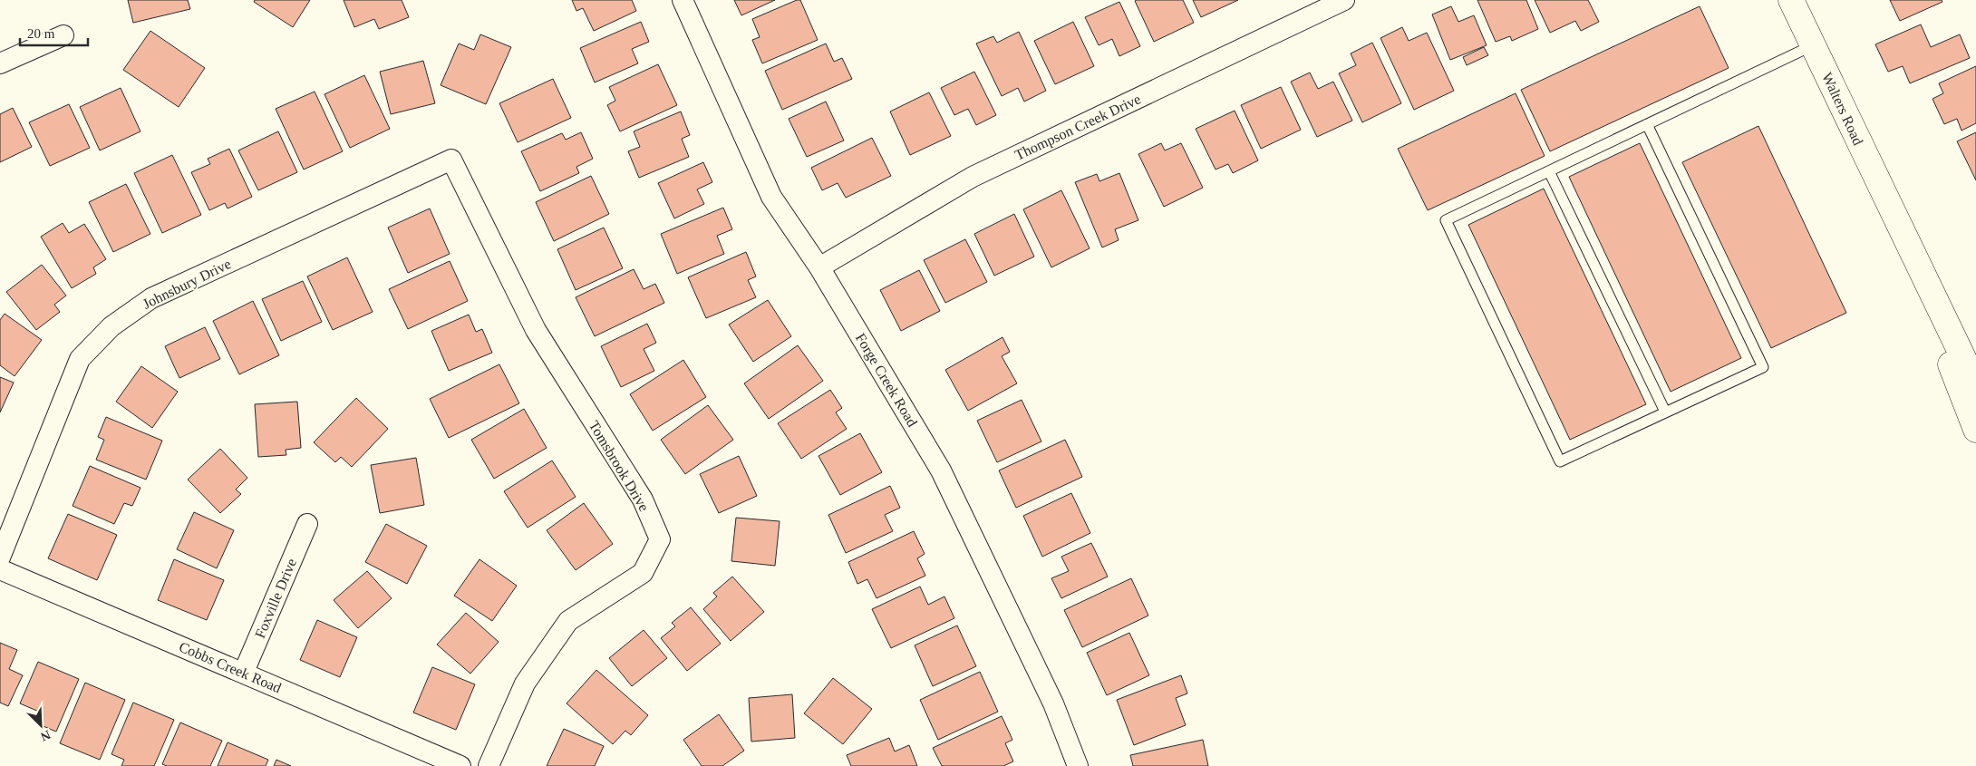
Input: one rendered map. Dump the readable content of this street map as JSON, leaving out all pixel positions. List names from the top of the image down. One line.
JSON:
{"streets":{"street":["Walters Road","Thompson Creek Drive","Johnsbury Drive","Forge Creek Road","Tomsbrook Drive","Foxville Drive","Cobbs Creek Road"]},"crossings":[["Thompson Creek Drive","Forge Creek Road"],["Johnsbury Drive","Tomsbrook Drive"],["Foxville Drive","Cobbs Creek Road"]],"scale_bar":"20 m","north":"bottom right"}
